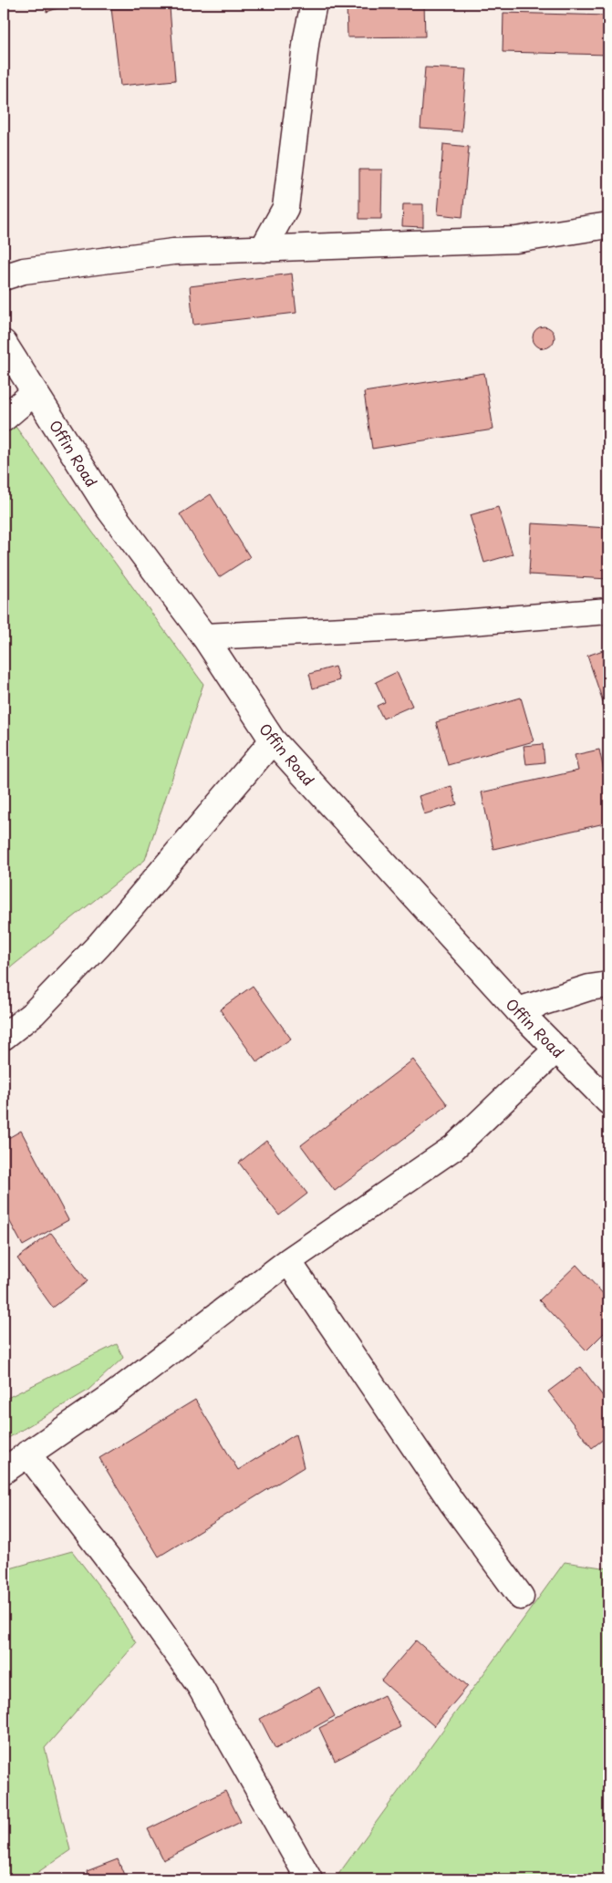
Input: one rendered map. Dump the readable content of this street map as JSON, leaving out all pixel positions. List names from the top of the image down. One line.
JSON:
{"streets":{"street":["Offin Road"]}}
